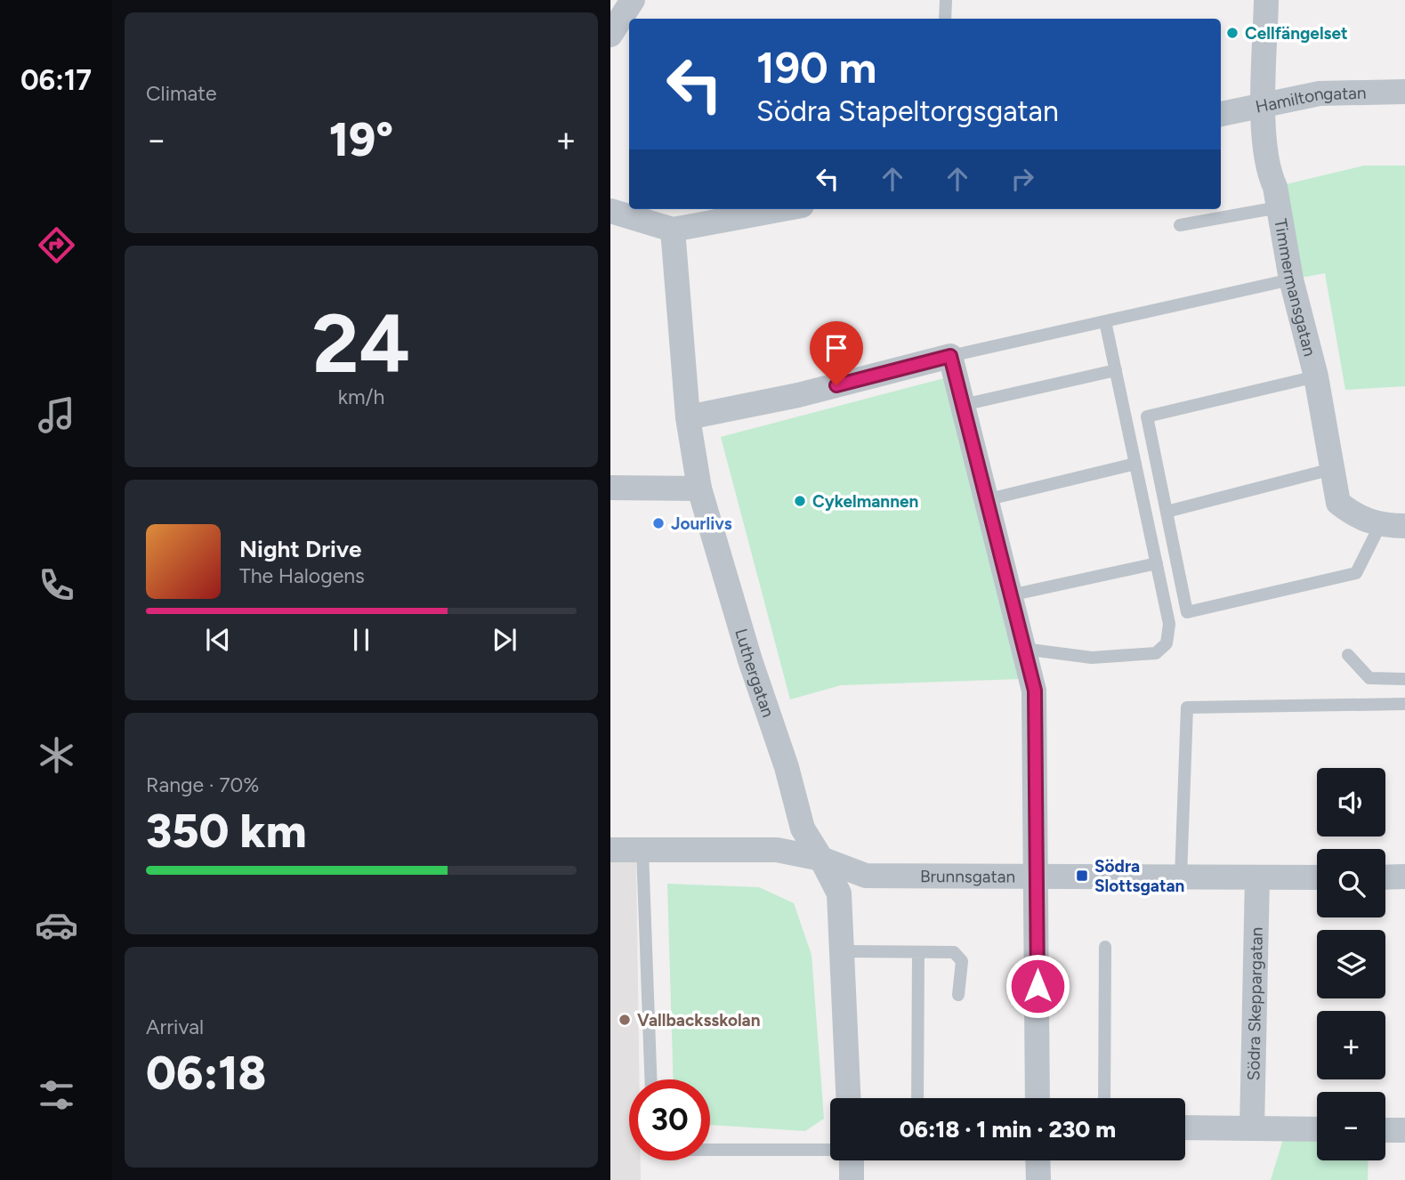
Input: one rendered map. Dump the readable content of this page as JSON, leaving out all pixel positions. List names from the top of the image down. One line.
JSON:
{"streets":{"street":["Hamiltongatan","Timmermansgatan","Luthergatan","Brunnsgatan","Södra Skeppargatan"]},"crossings":[["Hamiltongatan","Timmermansgatan"],["Luthergatan","Brunnsgatan"],["Brunnsgatan","Södra Skeppargatan"]],"places":{"other":["Cellfängelset","Cykelmannen","Jourlivs","Vallbacksskolan"],"transit":["Södra Slottsgatan"]},"page":{"tabs":"06:17","tile":["Climate",["24","km/h"],["Range · 70%","350 km"],["Arrival","06:18"]],"turn":["190 m","Södra Stapeltorgsgatan"],"heat":["−","19°","+"],"song":["Night Drive","The Halogens"],"map_buttons":["+","−"],"limit":"30","trip":"06:18 · 1 min · 230 m"}}
